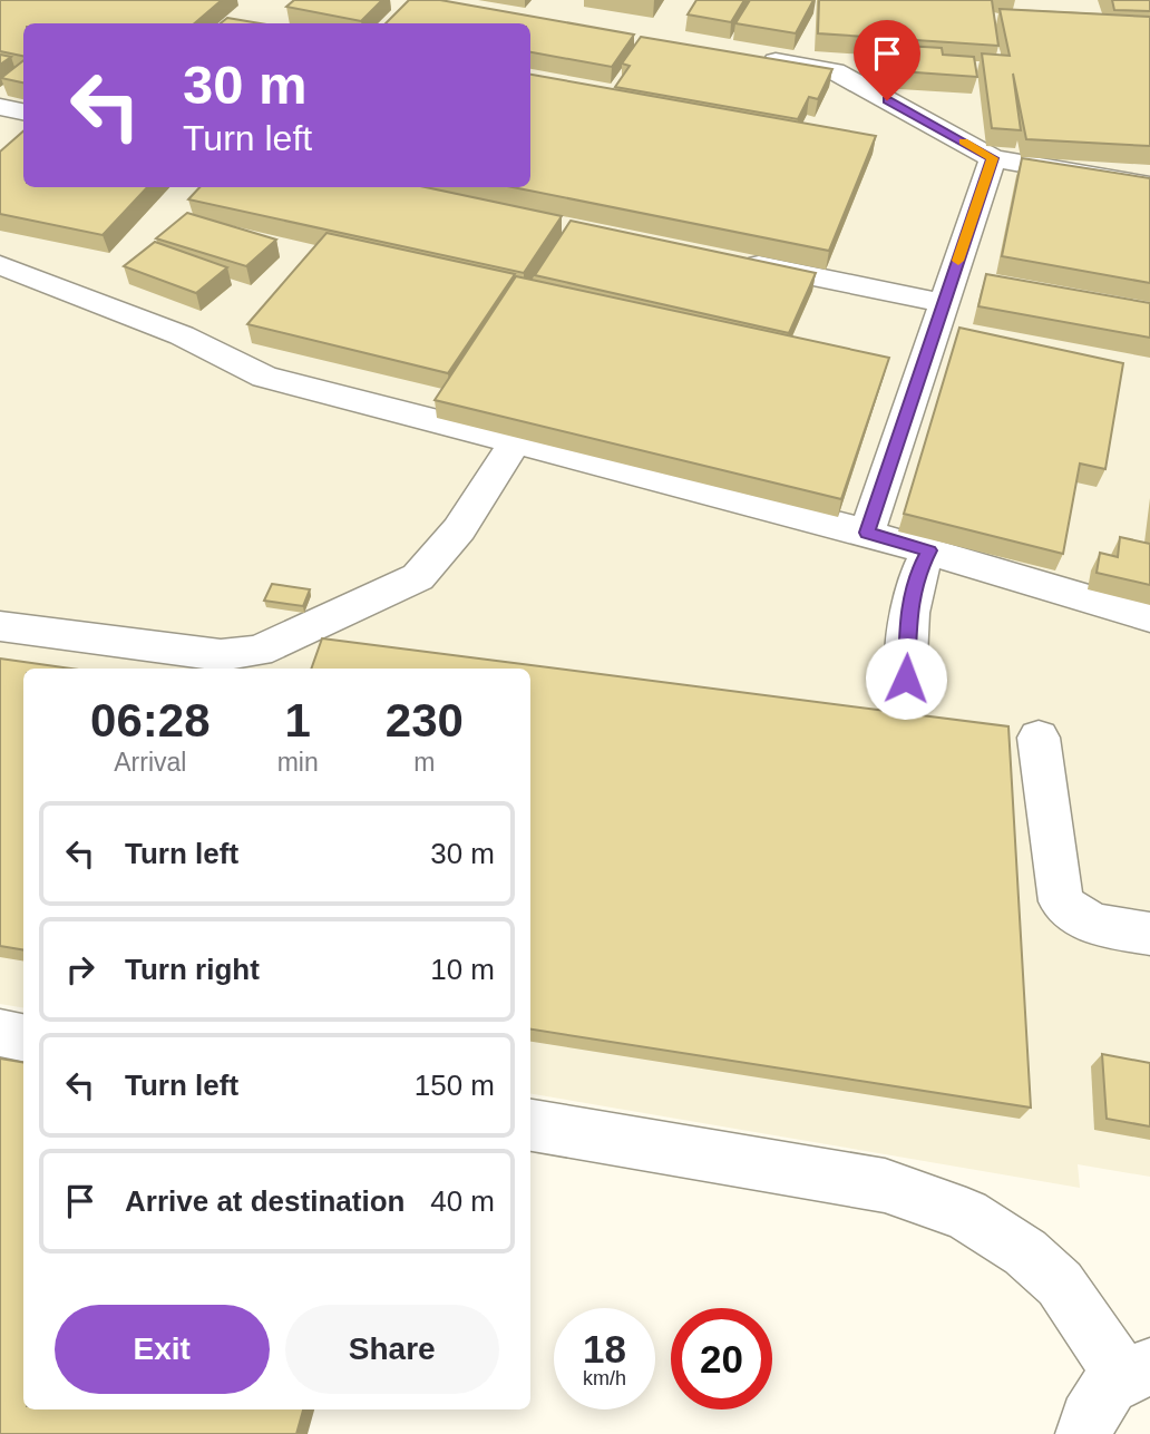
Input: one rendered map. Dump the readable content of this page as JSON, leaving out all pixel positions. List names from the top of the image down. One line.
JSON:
{"page":{"turn":["30 m","Turn left"],"eta":["06:28","Arrival","1","min","230","m"],"list":[{"name":"Turn left","value":"30 m"},{"name":"Turn right","value":"10 m"},{"name":"Turn left","value":"150 m"},{"name":"Arrive at destination","value":"40 m"}],"buttons":["Exit","Share"],"speed":"18 km/h","limit":"20"}}
